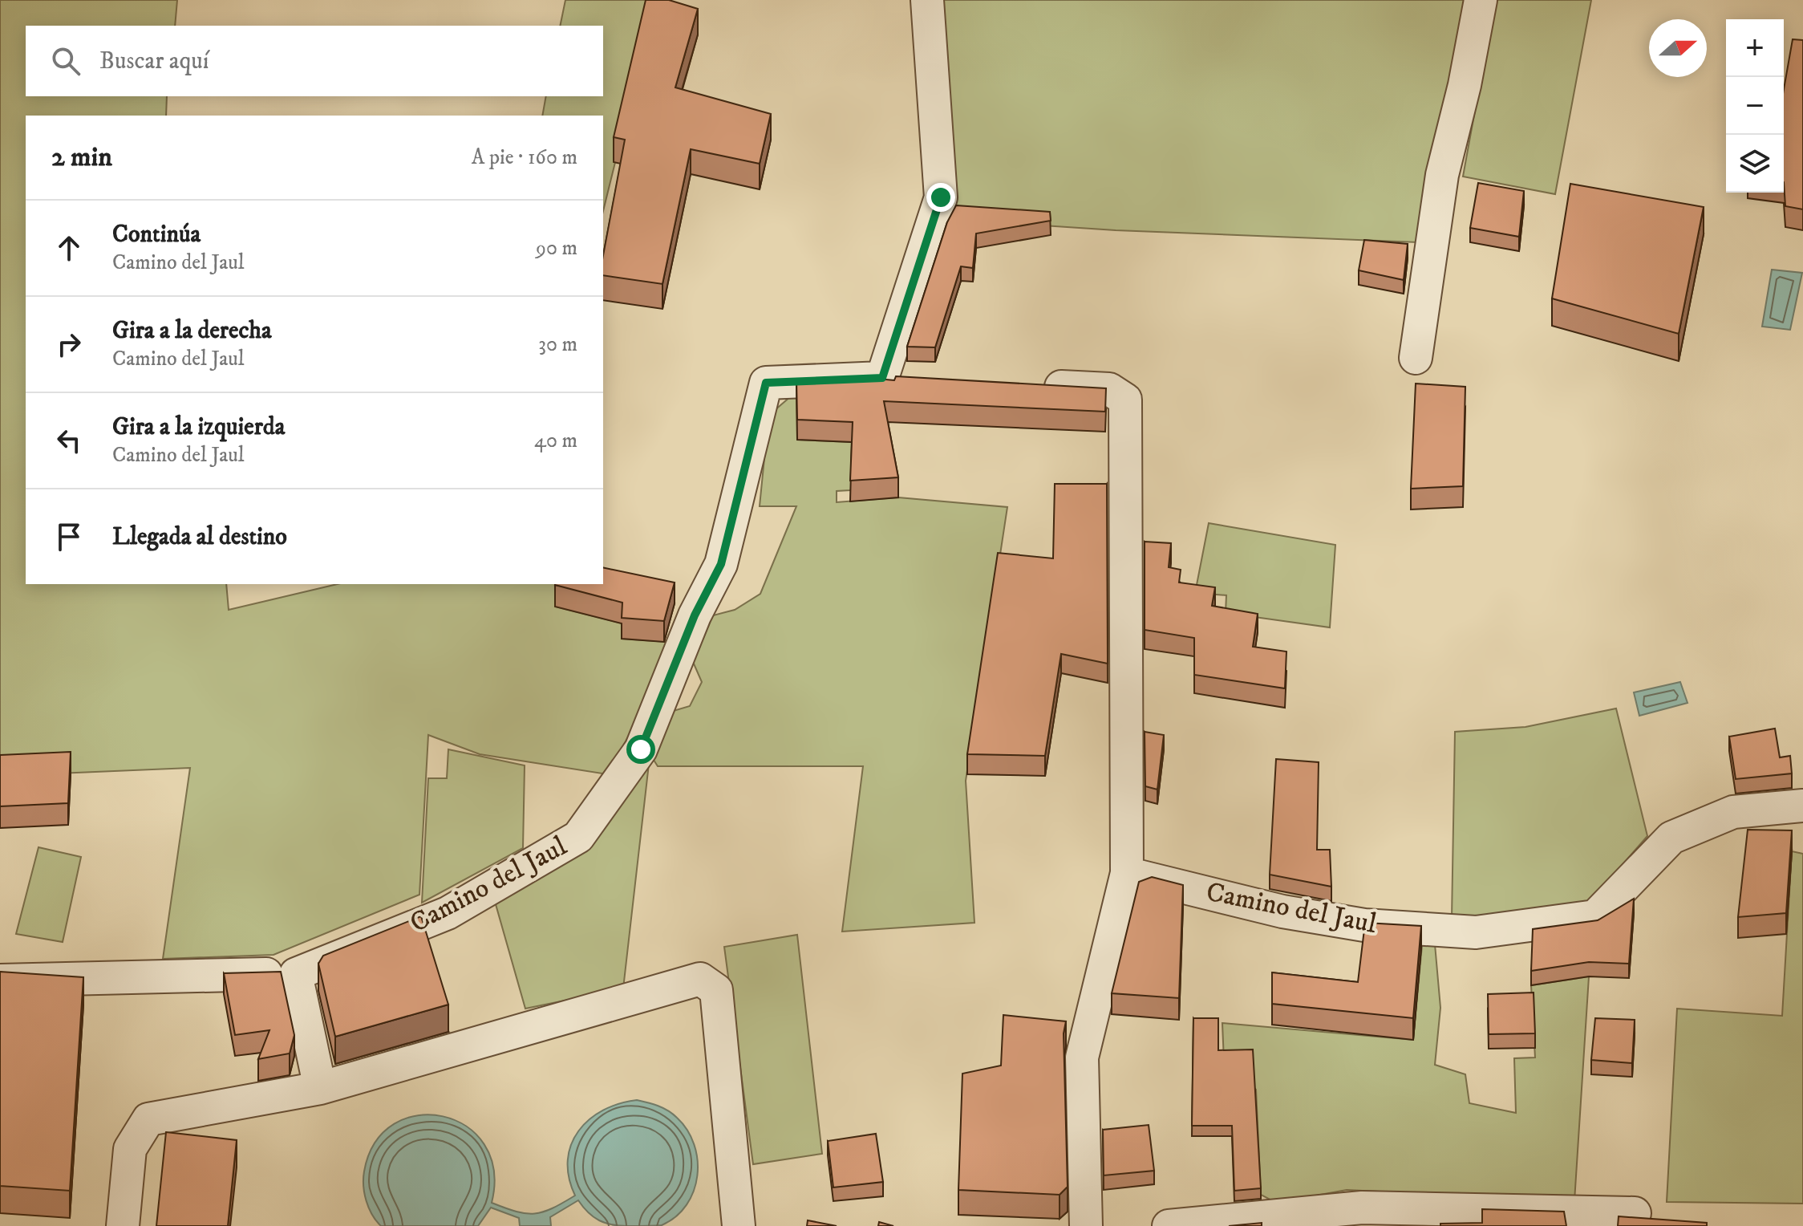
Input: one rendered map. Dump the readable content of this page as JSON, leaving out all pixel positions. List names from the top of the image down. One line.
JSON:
{"streets":{"street":["Camino del Jaul"]},"north":"right","page":{"map_buttons":["+","−"],"search":"Buscar aquí","heading":["2 min","A pie · 160 m"],"list":[["Continúa","Camino del Jaul","90 m"],["Gira a la derecha","Camino del Jaul","30 m"],["Gira a la izquierda","Camino del Jaul","40 m"],"Llegada al destino"]}}
